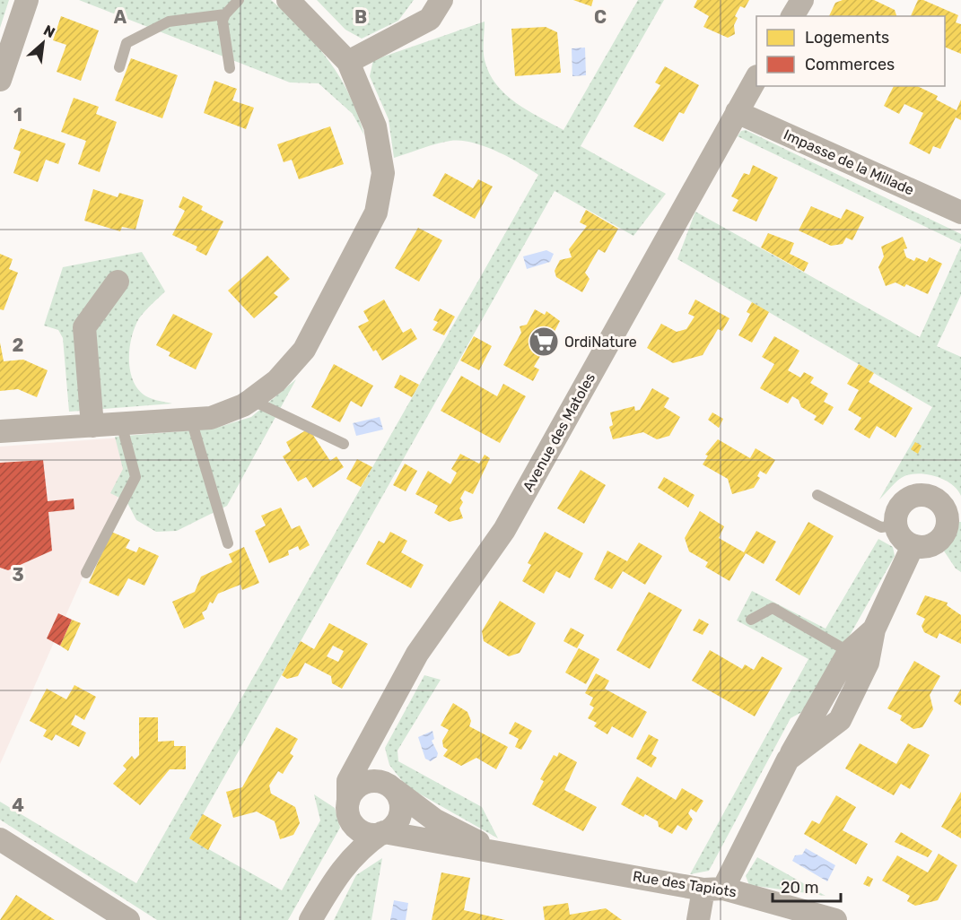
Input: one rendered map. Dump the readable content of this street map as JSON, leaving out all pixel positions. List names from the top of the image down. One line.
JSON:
{"streets":{"street":["Impasse de la Millade","Avenue des Matoles","Rue des Tapiots"]},"crossings":[["Impasse de la Millade","Avenue des Matoles"],["Avenue des Matoles","Rue des Tapiots"]],"places":{"supermarket":["OrdiNature"]},"legend":["Logements","Commerces"],"scale_bar":"20 m","north":"top right","grid":{"columns":["A","B","C"],"rows":["1","2","3","4"]}}
